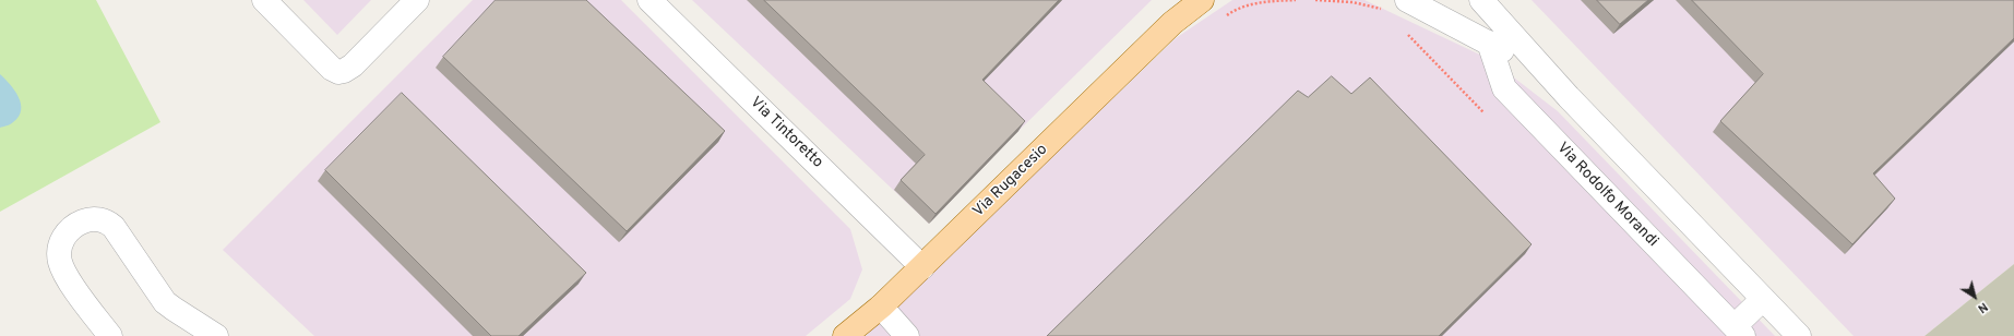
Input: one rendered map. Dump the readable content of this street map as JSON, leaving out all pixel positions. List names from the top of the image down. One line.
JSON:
{"streets":{"main road":["Via Rugacesio"],"street":["Via Tintoretto","Via Rodolfo Morandi"]},"crossings":[["Via Tintoretto","Via Rugacesio"]],"north":"bottom right"}
